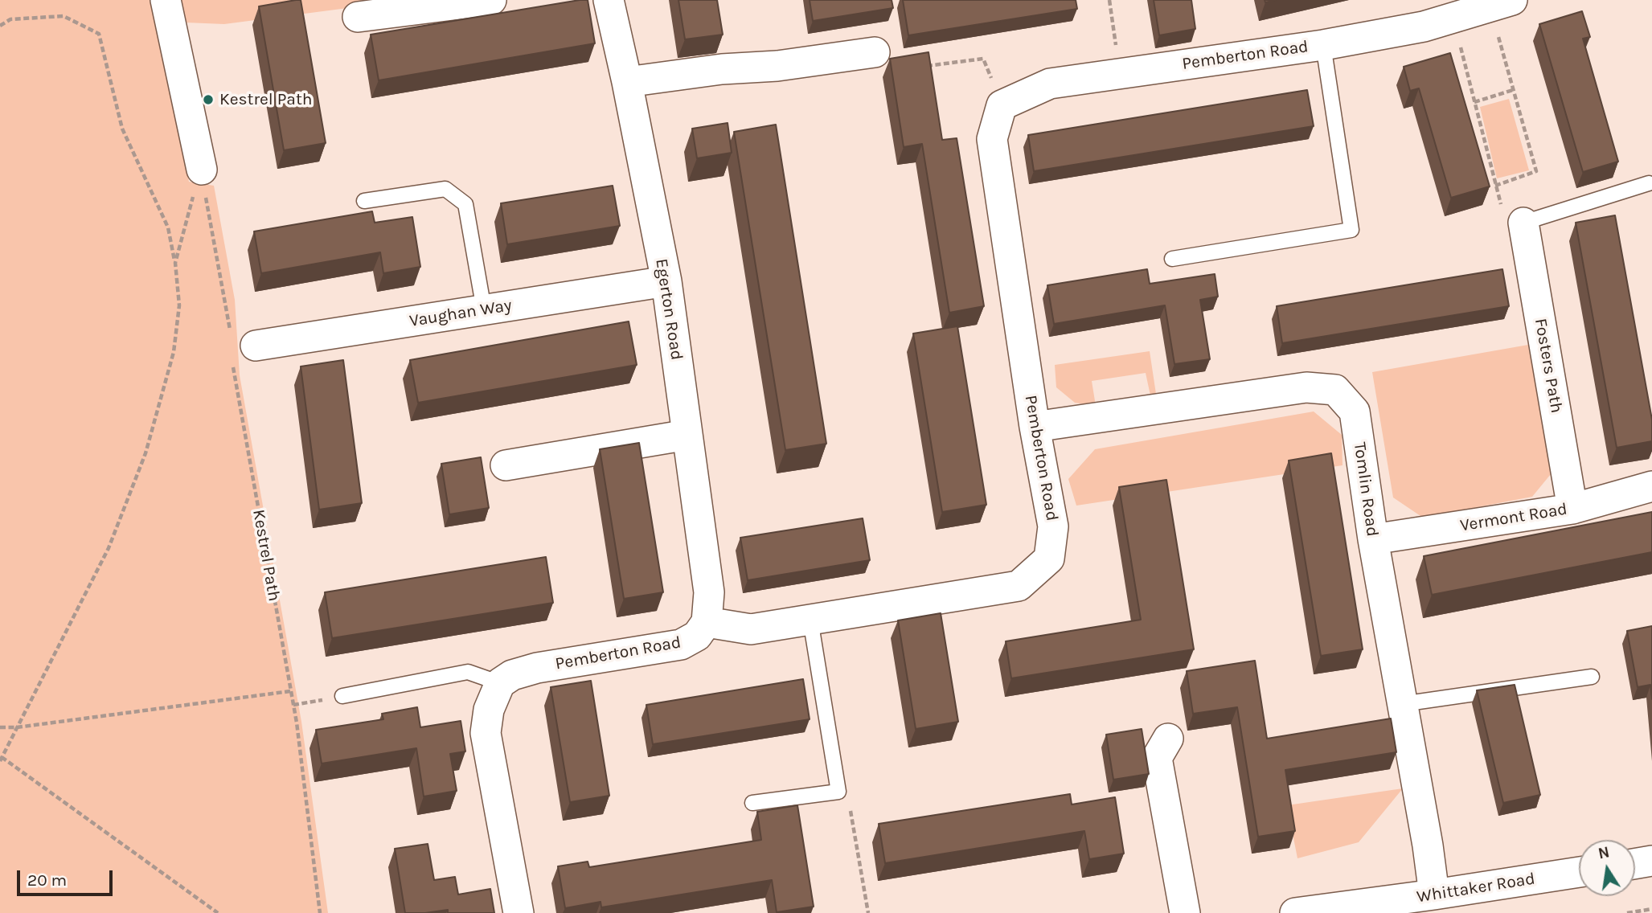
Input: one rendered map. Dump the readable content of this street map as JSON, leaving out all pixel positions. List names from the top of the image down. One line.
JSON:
{"streets":{"street":["Pemberton Road","Egerton Road","Vaughan Way","Fosters Path","Tomlin Road","Vermont Road","Whittaker Road"],"path":["Kestrel Path"]},"crossings":[["Pemberton Road","Egerton Road"],["Pemberton Road","Tomlin Road"],["Egerton Road","Vaughan Way"],["Vaughan Way","Kestrel Path"],["Fosters Path","Vermont Road"],["Tomlin Road","Vermont Road"],["Tomlin Road","Whittaker Road"]],"places":["Kestrel Path"],"scale_bar":"20 m","north":"top"}
